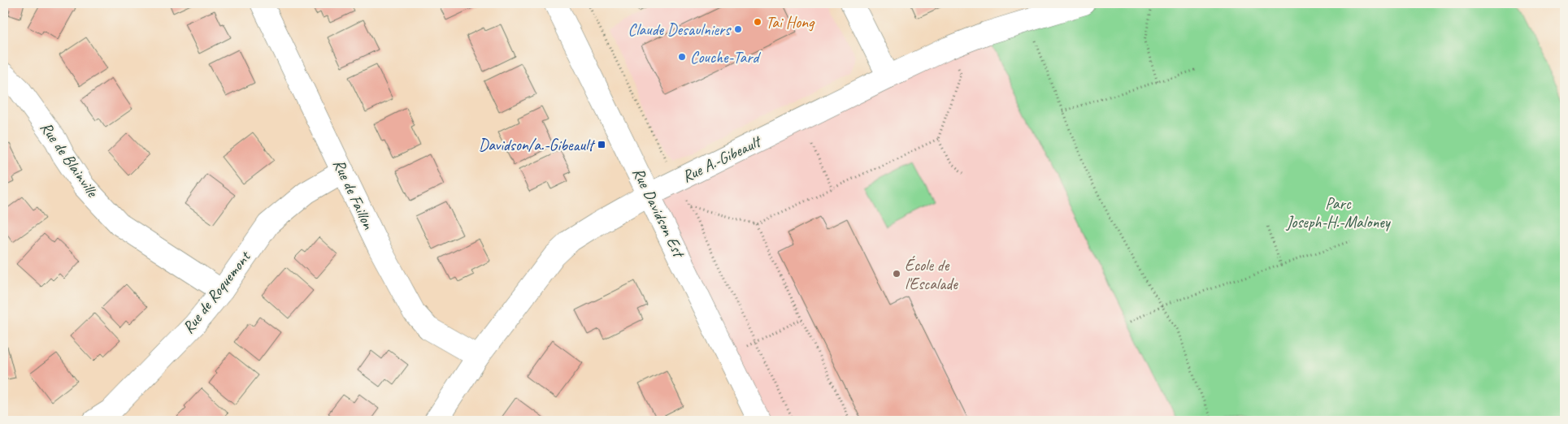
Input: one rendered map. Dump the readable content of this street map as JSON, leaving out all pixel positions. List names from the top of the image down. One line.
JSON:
{"streets":{"street":["Rue de Blainville","Rue A.-Gibeault","Rue de Faillon","Rue Davidson Est","Rue de Roquemont"]},"crossings":[["Rue de Blainville","Rue de Roquemont"],["Rue A.-Gibeault","Rue de Faillon"],["Rue A.-Gibeault","Rue Davidson Est"],["Rue de Faillon","Rue de Roquemont"]],"parks":["Parc Joseph-H.-Maloney"],"places":{"other":["Tai Hong","Claude Desaulniers","Couche-Tard","École de l'Escalade"],"transit":["Davidson/a.-Gibeault"]}}
